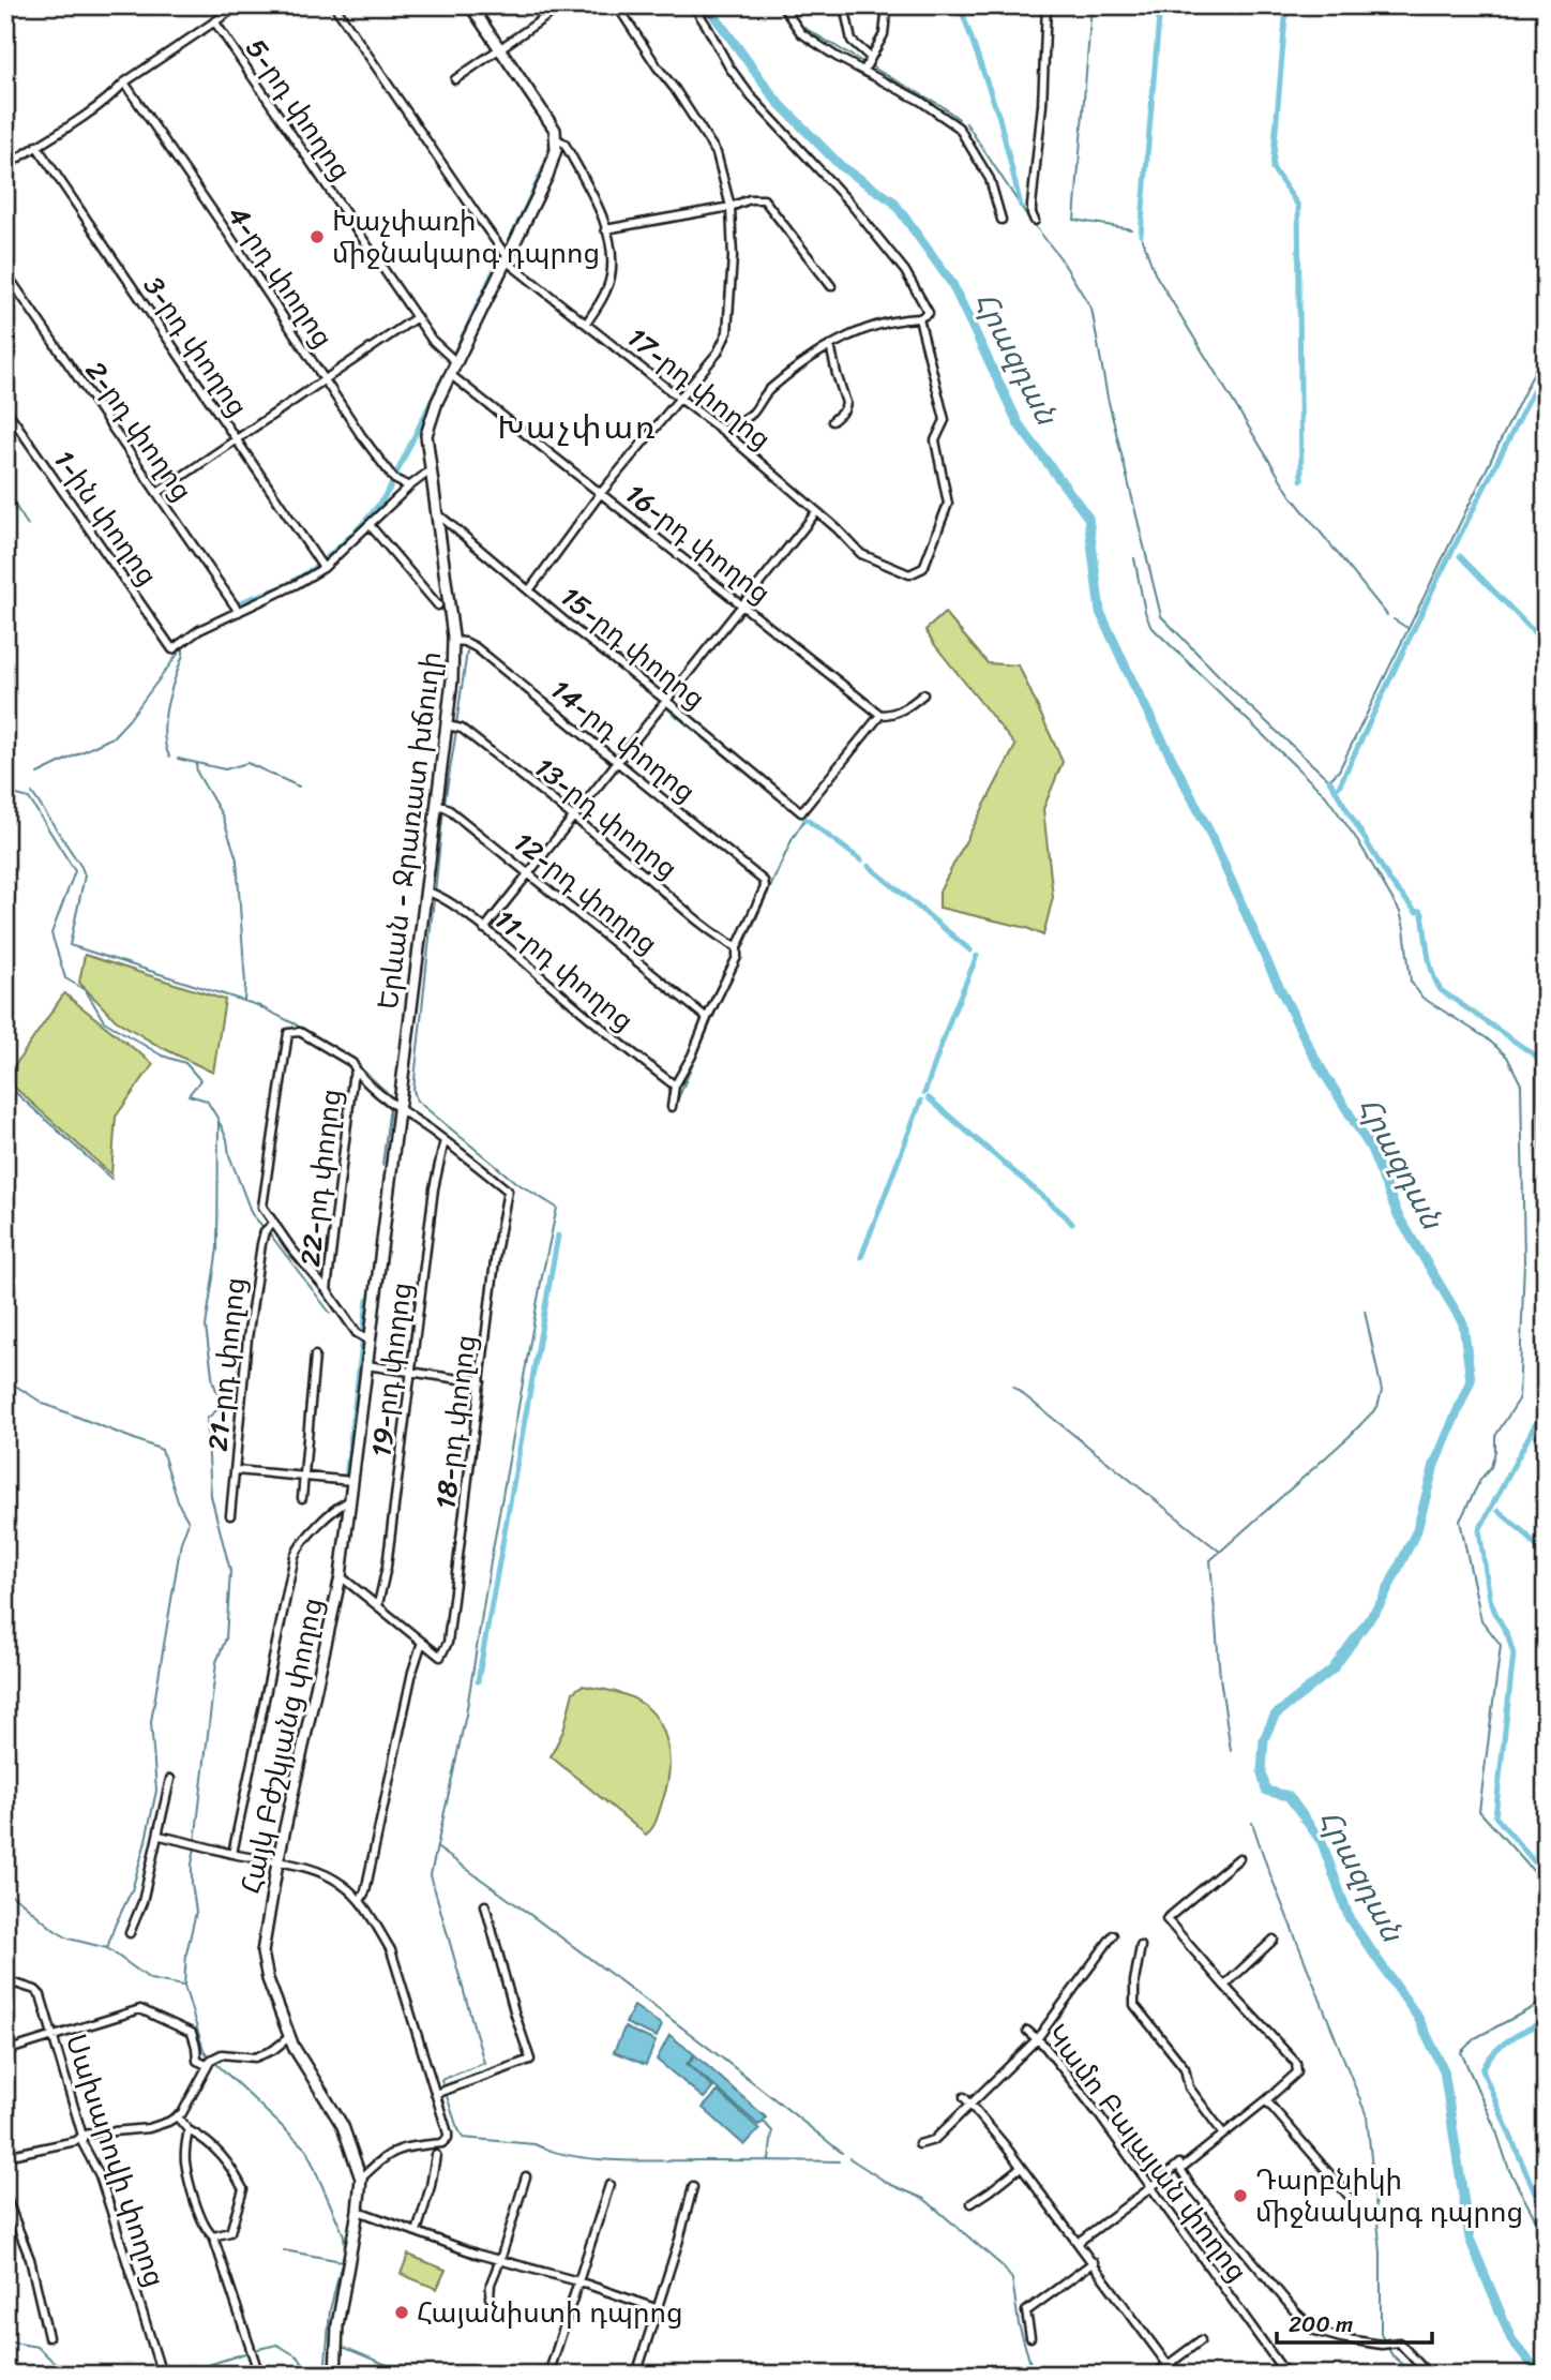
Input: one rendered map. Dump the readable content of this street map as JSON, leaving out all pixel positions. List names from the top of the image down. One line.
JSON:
{"streets":{"main road":["Երևան - Ջրառատ խճուղի","Հայկ Բժշկյանց փողոց"],"street":["5-րդ փողոց","4-րդ փողոց","3-րդ փողոց","17-րդ փողոց","2-րդ փողոց","1-ին փողոց","16-րդ փողոց","15-րդ փողոց","14-րդ փողոց","13-րդ փողոց","12-րդ փողոց","11-րդ փողոց","22-րդ փողոց","21-րդ փողոց","19-րդ փողոց","18-րդ փողոց","Կամո Բալայան փողոց","Սախարովի փողոց"]},"crossings":[["5-րդ փողոց","Երևան - Ջրառատ խճուղի"],["17-րդ փողոց","Երևան - Ջրառատ խճուղի"],["2-րդ փողոց","1-ին փողոց"],["16-րդ փողոց","15-րդ փողոց"],["16-րդ փողոց","Երևան - Ջրառատ խճուղի"],["15-րդ փողոց","Երևան - Ջրառատ խճուղի"],["14-րդ փողոց","13-րդ փողոց"],["14-րդ փողոց","Երևան - Ջրառատ խճուղի"],["13-րդ փողոց","Երևան - Ջրառատ խճուղի"],["Երևան - Ջրառատ խճուղի","12-րդ փողոց"],["Երևան - Ջրառատ խճուղի","11-րդ փողոց"],["Երևան - Ջրառատ խճուղի","Հայկ Բժշկյանց փողոց"],["19-րդ փողոց","18-րդ փողոց"]],"districts":["Խաչփառ"],"water":["Հրազդան"],"places":["Խաչփառի միջնակարգ դպրոց","Դարբնիկի միջնակարգ դպրոց","Հայանիստի դպրոց"],"scale_bar":"200 m"}
